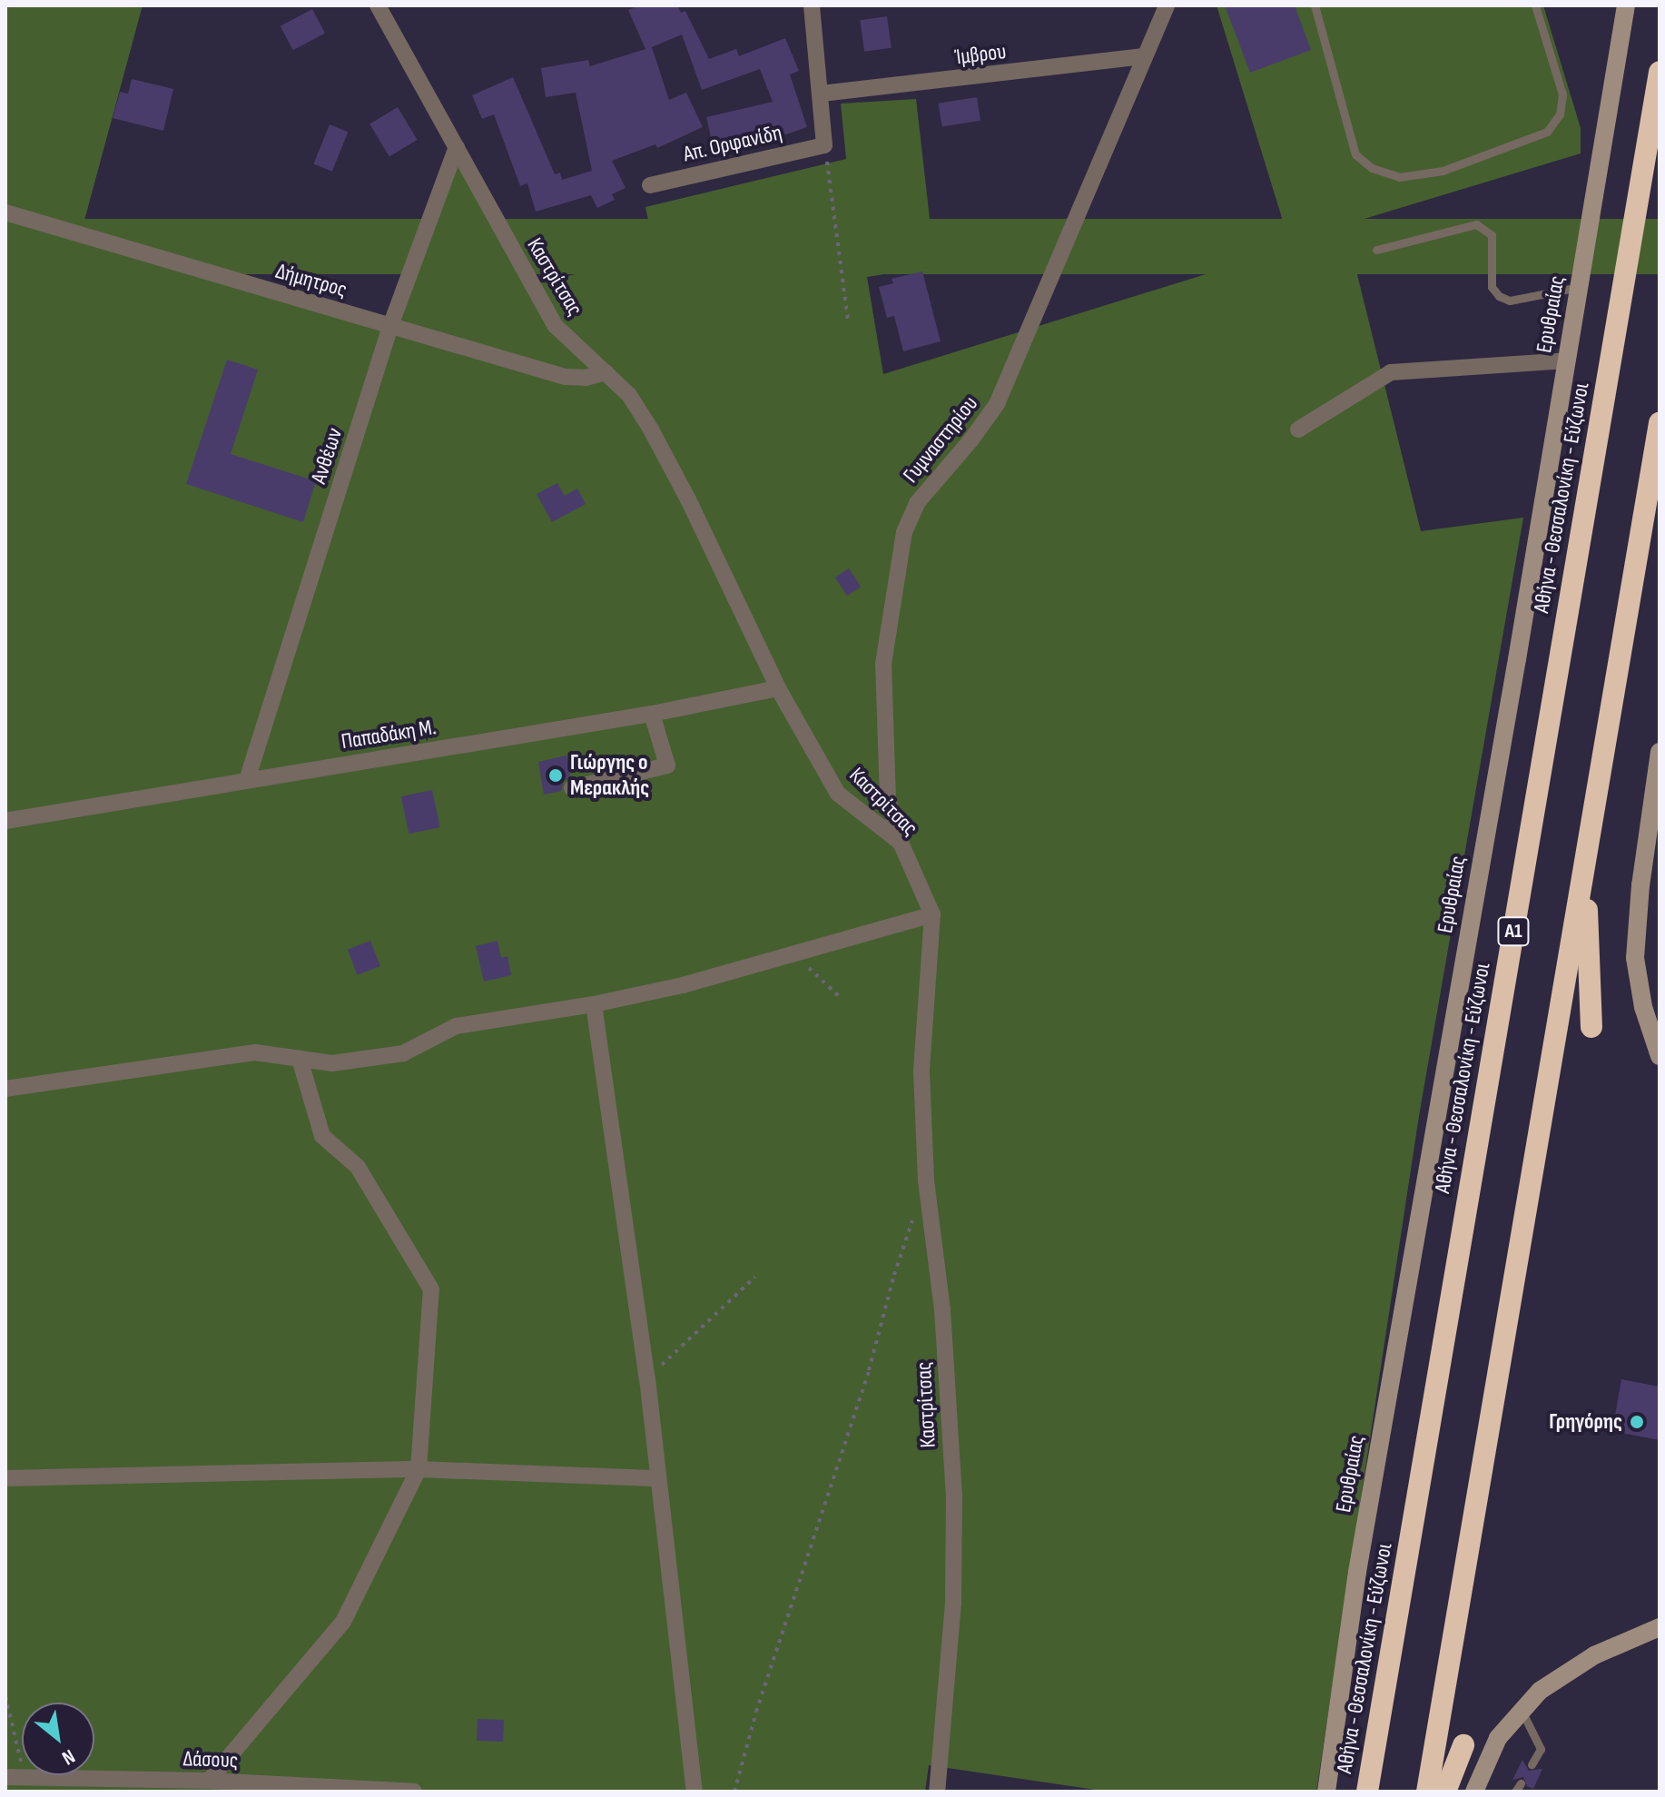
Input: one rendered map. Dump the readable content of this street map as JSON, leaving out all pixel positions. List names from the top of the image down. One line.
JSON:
{"streets":{"highway":["Αθήνα - Θεσσαλονίκη - Εύζωνοι","Α1"],"main road":["Ερυθραίας"],"street":["Ίμβρου","Απ. Ορφανίδη","Καστρίτσας","Δήμητρος","Γυμναστηρίου","Ανθέων","Παπαδάκη Μ.","Δάσους"]},"crossings":[["Ίμβρου","Γυμναστηρίου"],["Καστρίτσας","Δήμητρος"],["Καστρίτσας","Γυμναστηρίου"],["Καστρίτσας","Ανθέων"],["Καστρίτσας","Παπαδάκη Μ."],["Δήμητρος","Ανθέων"],["Ανθέων","Παπαδάκη Μ."]],"places":["Γιώργης ο Μερακλής","Γρηγόρης"],"north":"bottom right"}
